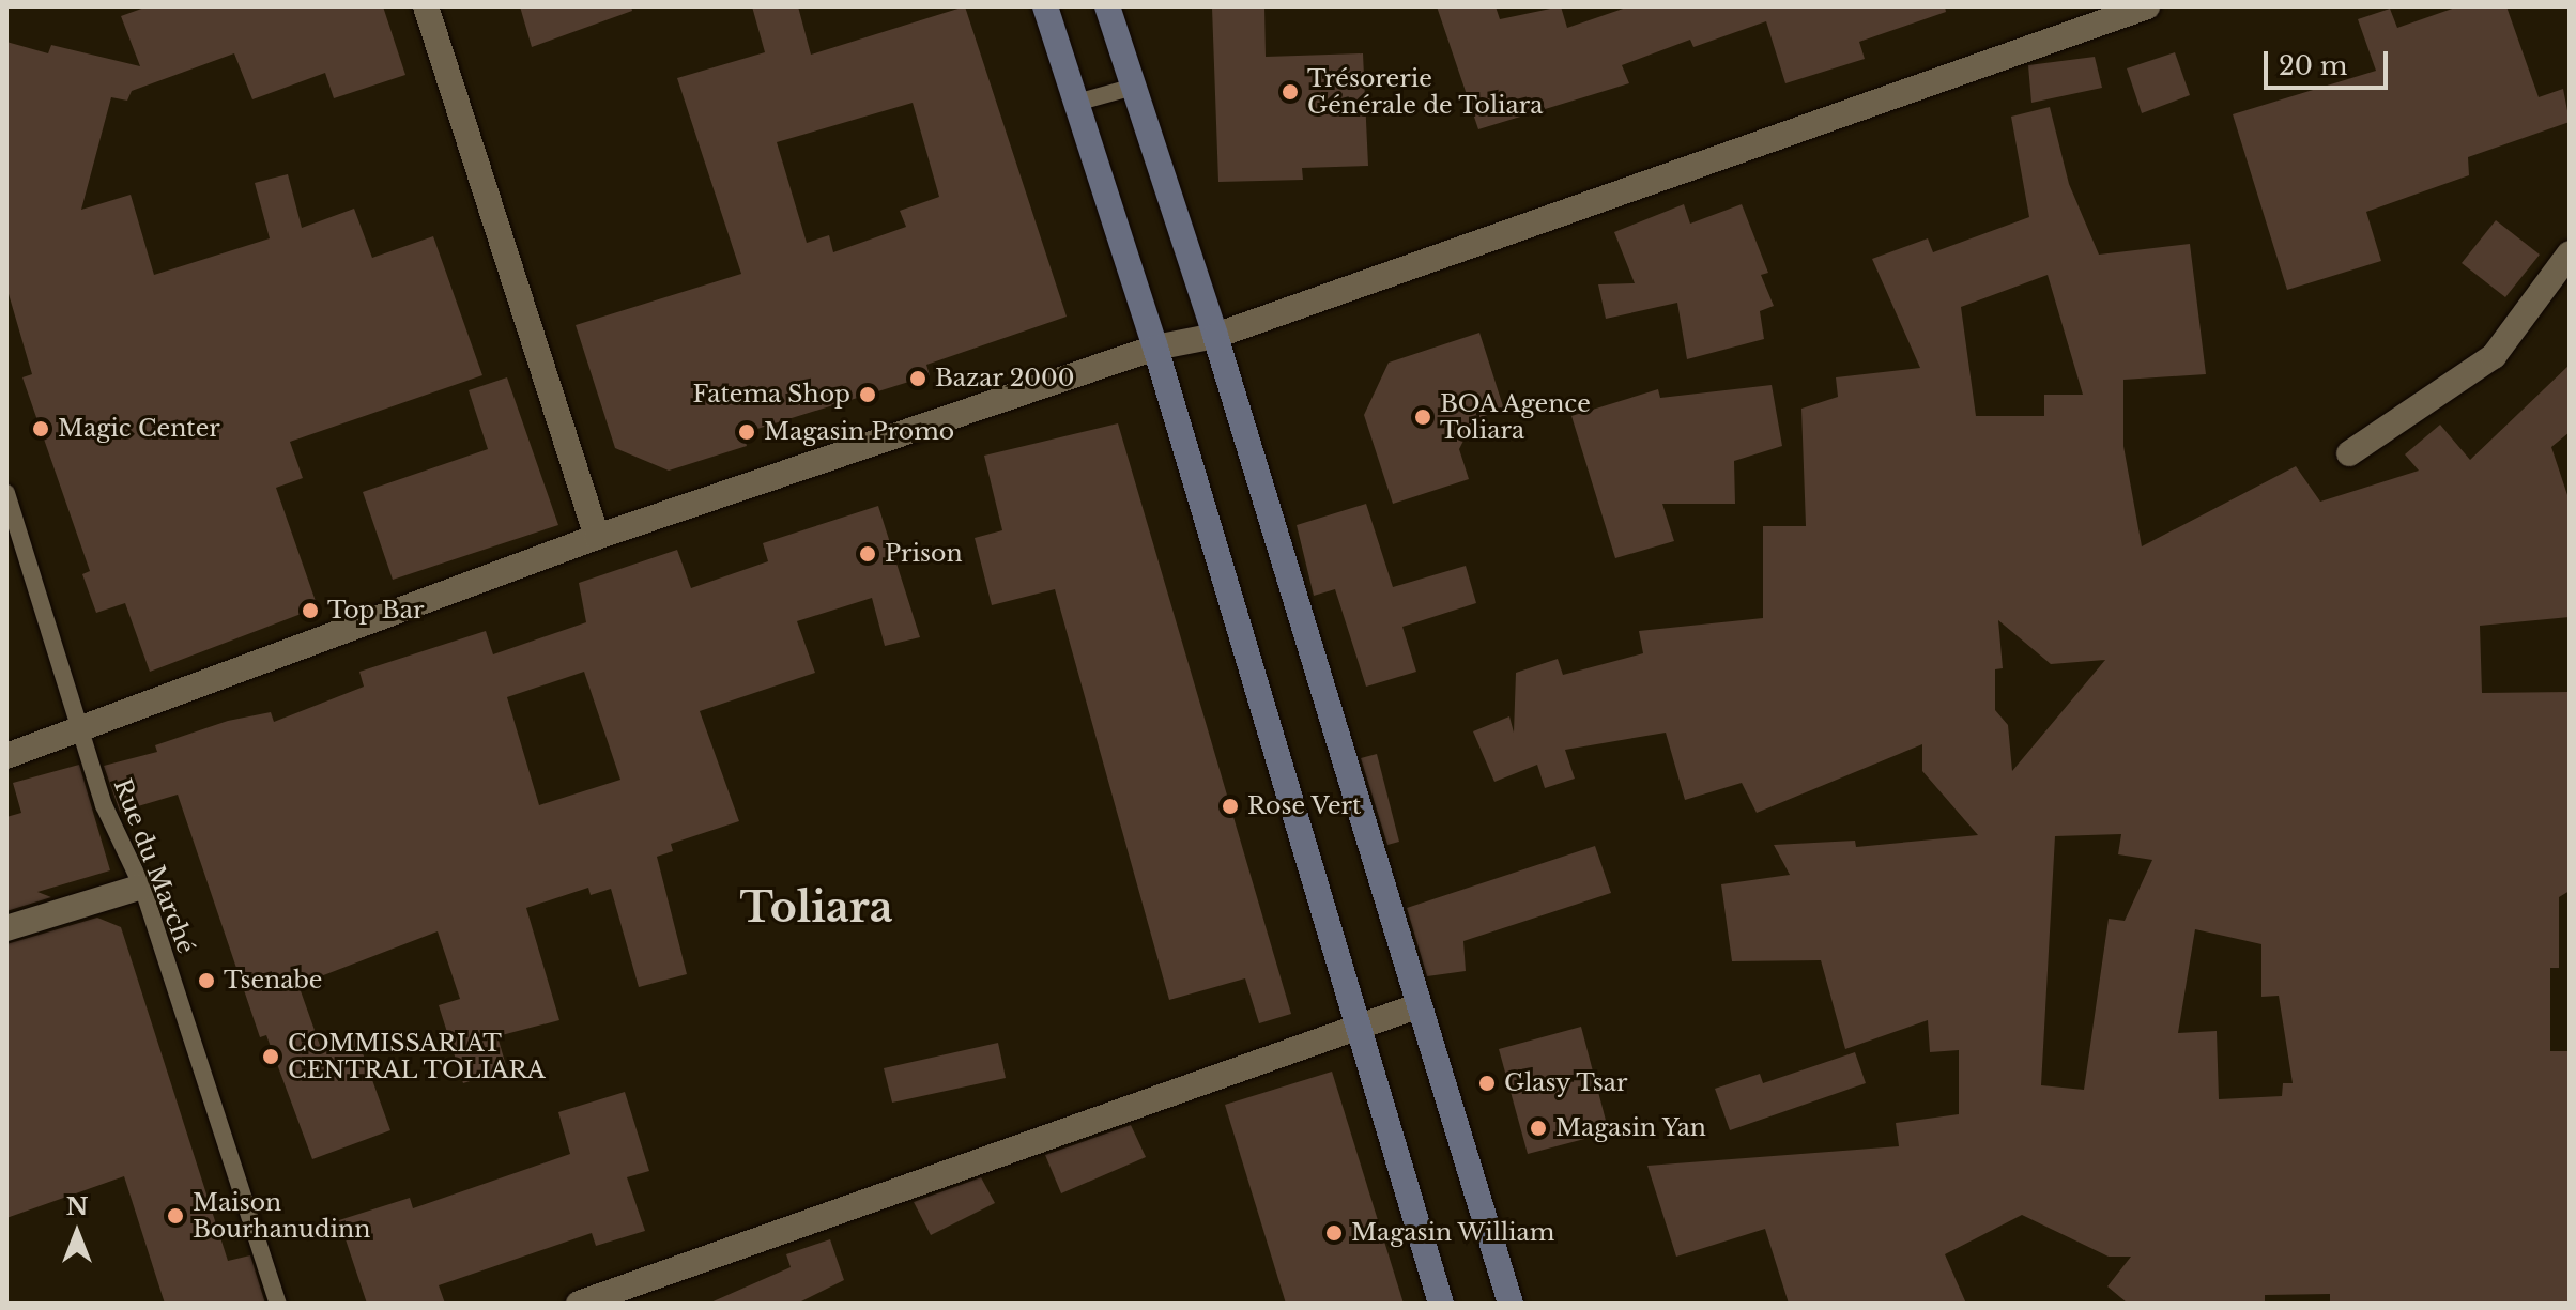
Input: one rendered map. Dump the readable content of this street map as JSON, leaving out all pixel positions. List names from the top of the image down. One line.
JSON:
{"streets":{"lane":["Rue du Marché"]},"districts":["Toliara"],"places":["Trésorerie Générale de Toliara","Bazar 2000","Fatema Shop","BOA Agence Toliara","Magic Center","Magasin Promo","Prison","Top Bar","Rose Vert","Tsenabe","COMMISSARIAT CENTRAL TOLIARA","Glasy Tsar","Magasin Yan","Maison Bourhanudinn","Magasin William"],"scale_bar":"20 m","north":"top"}
